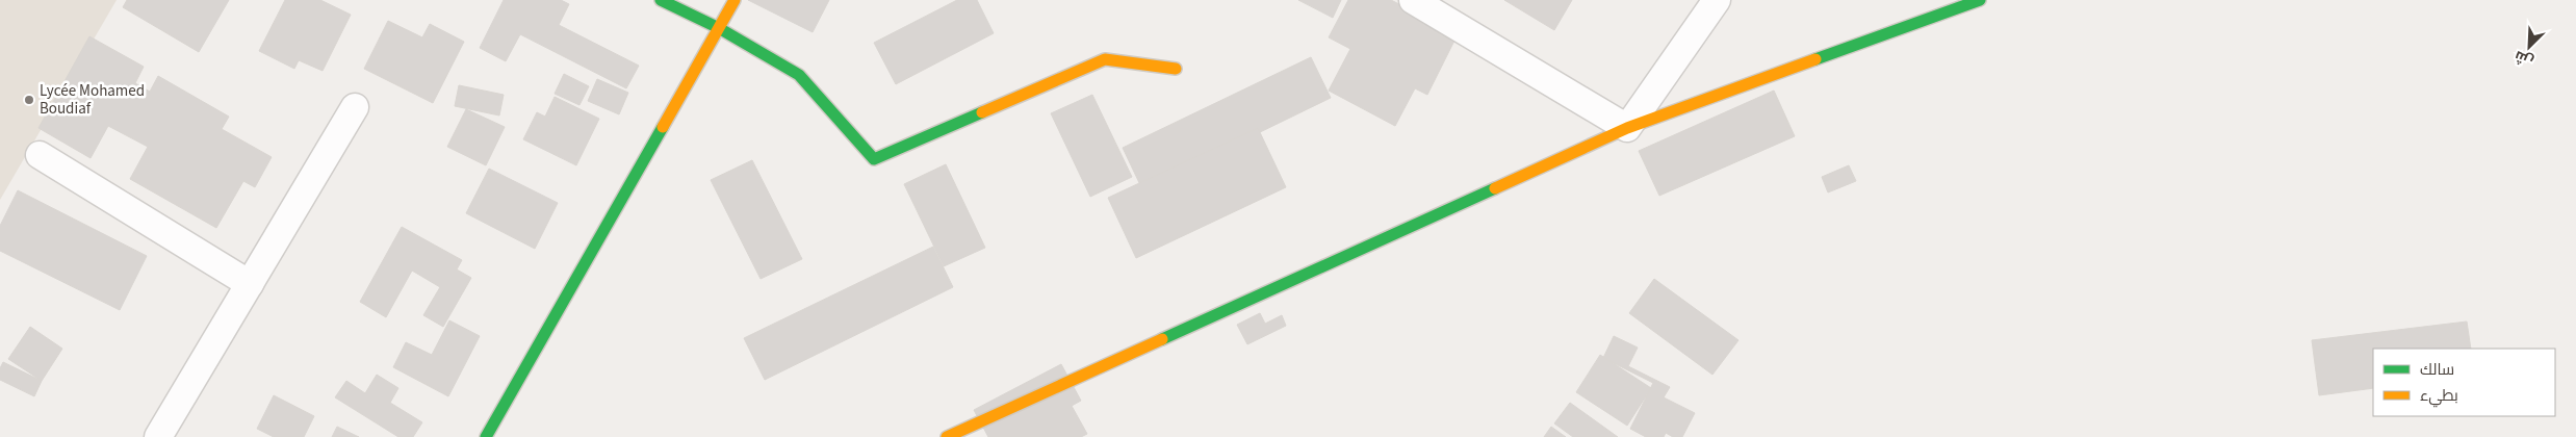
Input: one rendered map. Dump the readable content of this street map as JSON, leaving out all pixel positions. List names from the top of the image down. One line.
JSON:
{"places":["Lycée Mohamed Boudiaf"],"legend":["سالك","بطيء"],"north":"bottom left"}
